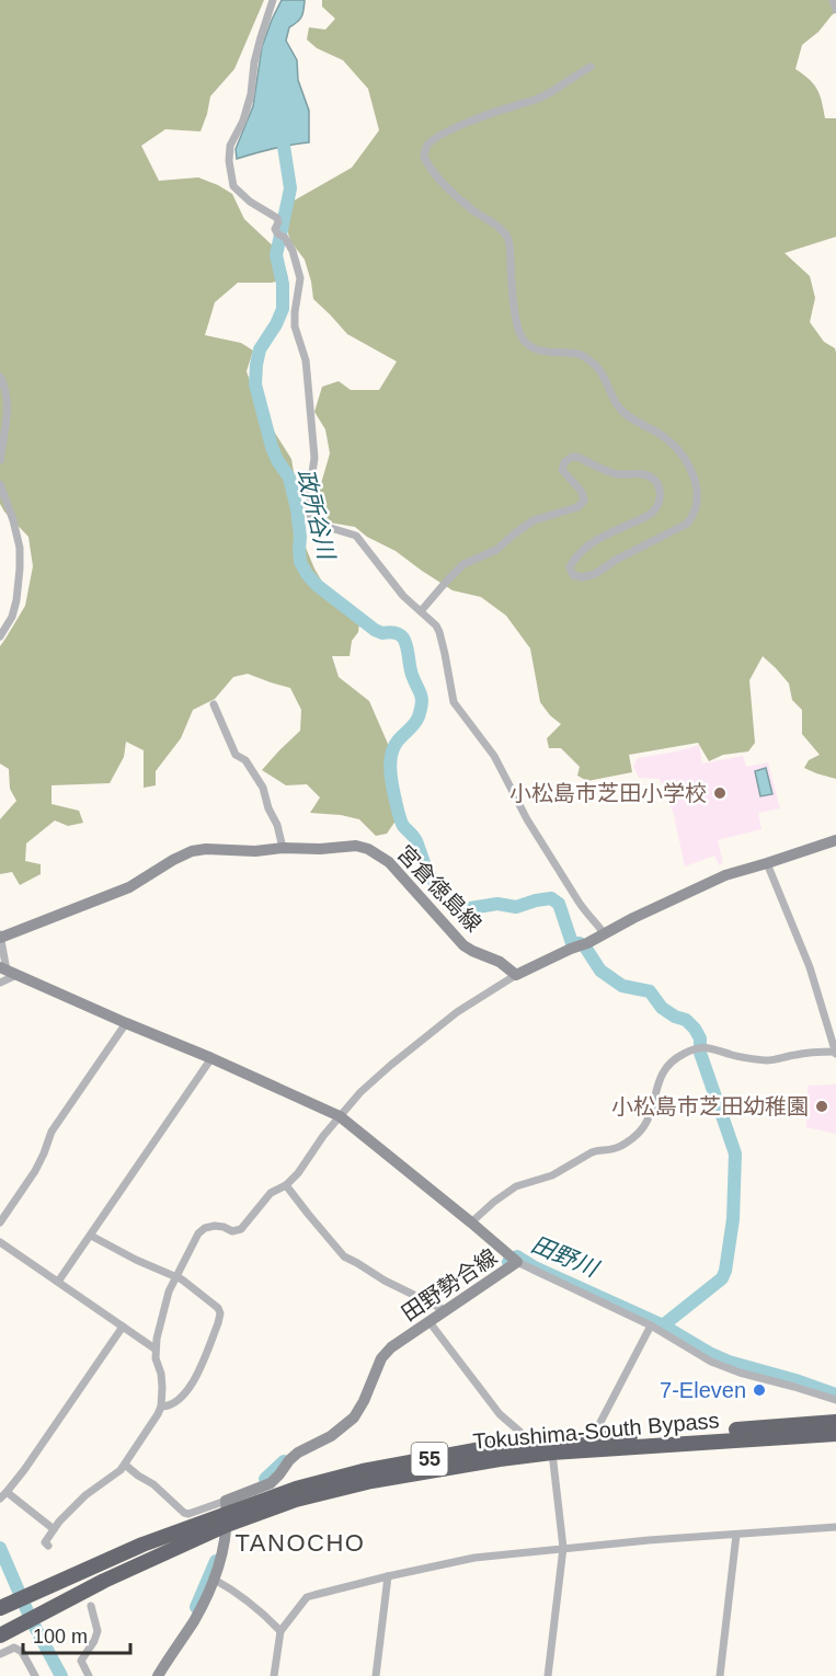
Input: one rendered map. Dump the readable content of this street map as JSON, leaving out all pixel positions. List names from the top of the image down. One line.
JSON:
{"streets":{"highway":["Tokushima-South Bypass","55"],"main road":["宮倉徳島線","田野勢合線"]},"crossings":[["田野勢合線","Tokushima-South Bypass"]],"districts":["TANOCHO"],"water":["政所谷川","田野川"],"places":["小松島市芝田小学校","小松島市芝田幼稚園","7-Eleven"],"scale_bar":"100 m"}
